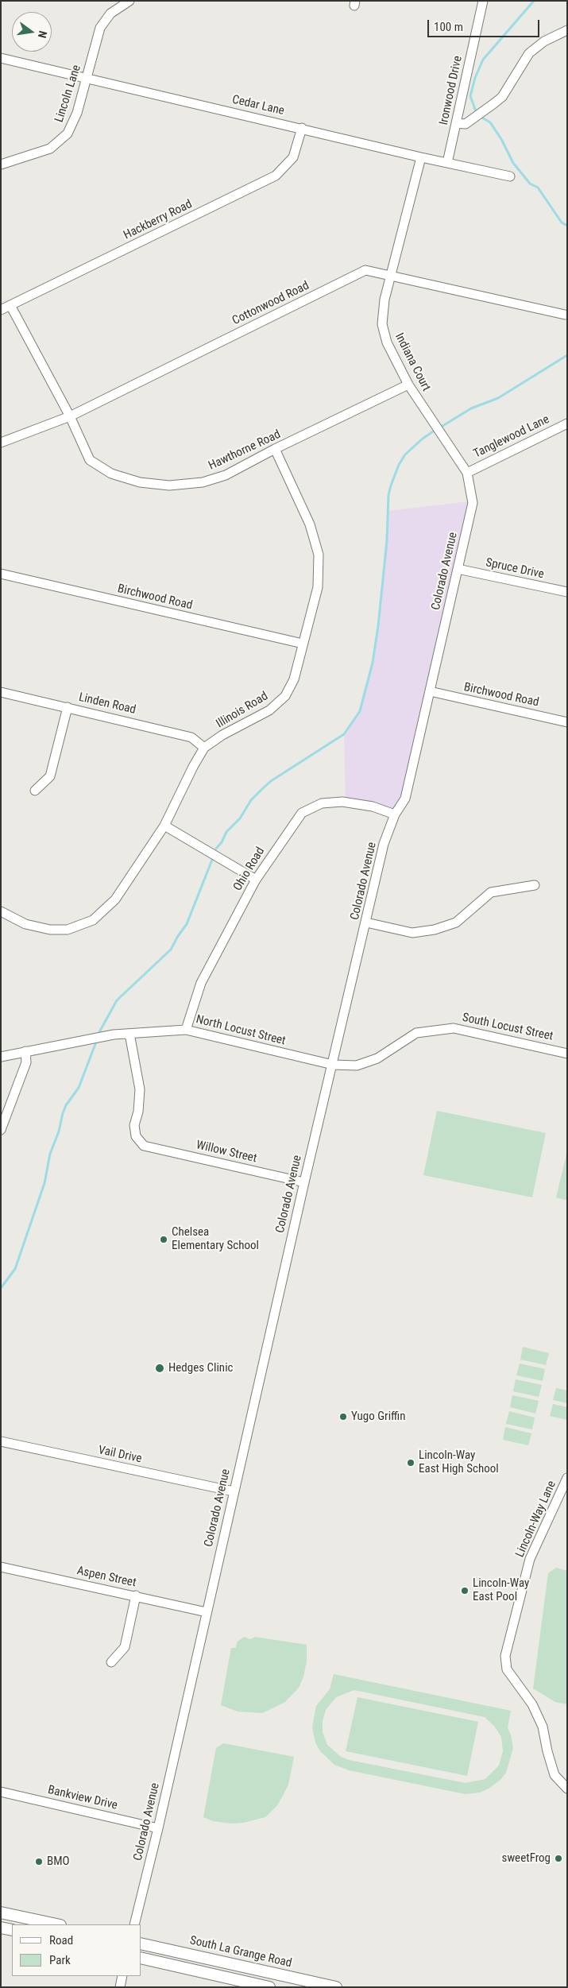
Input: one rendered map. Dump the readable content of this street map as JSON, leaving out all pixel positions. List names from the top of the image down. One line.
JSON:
{"streets":{"main road":["South La Grange Road"],"street":["Ironwood Drive","Lincoln Lane","Cedar Lane","Hackberry Road","Cottonwood Road","Indiana Court","Tanglewood Lane","Hawthorne Road","Spruce Drive","Colorado Avenue","Birchwood Road","Linden Road","Illinois Road","Ohio Road","South Locust Street","North Locust Street","Willow Street","Vail Drive","Lincoln-Way Lane","Aspen Street","Bankview Drive"]},"crossings":[["Ironwood Drive","Cedar Lane"],["Lincoln Lane","Cedar Lane"],["Cedar Lane","Hackberry Road"],["Cedar Lane","Indiana Court"],["Hackberry Road","Hawthorne Road"],["Cottonwood Road","Indiana Court"],["Cottonwood Road","Hawthorne Road"],["Indiana Court","Tanglewood Lane"],["Indiana Court","Hawthorne Road"],["Indiana Court","Colorado Avenue"],["Tanglewood Lane","Colorado Avenue"],["Hawthorne Road","Illinois Road"],["Spruce Drive","Colorado Avenue"],["Colorado Avenue","Birchwood Road"],["Colorado Avenue","Ohio Road"],["Colorado Avenue","South Locust Street"],["Colorado Avenue","North Locust Street"],["Colorado Avenue","Willow Street"],["Colorado Avenue","Vail Drive"],["Colorado Avenue","Aspen Street"],["Colorado Avenue","Bankview Drive"],["Birchwood Road","Illinois Road"],["Linden Road","Illinois Road"],["Ohio Road","North Locust Street"],["South Locust Street","North Locust Street"],["North Locust Street","Willow Street"]],"places":["Chelsea Elementary School","Hedges Clinic","Yugo Griffin","Lincoln-Way East High School","Lincoln-Way East Pool","sweetFrog","BMO"],"legend":["Road","Park"],"scale_bar":"100 m","north":"right"}
